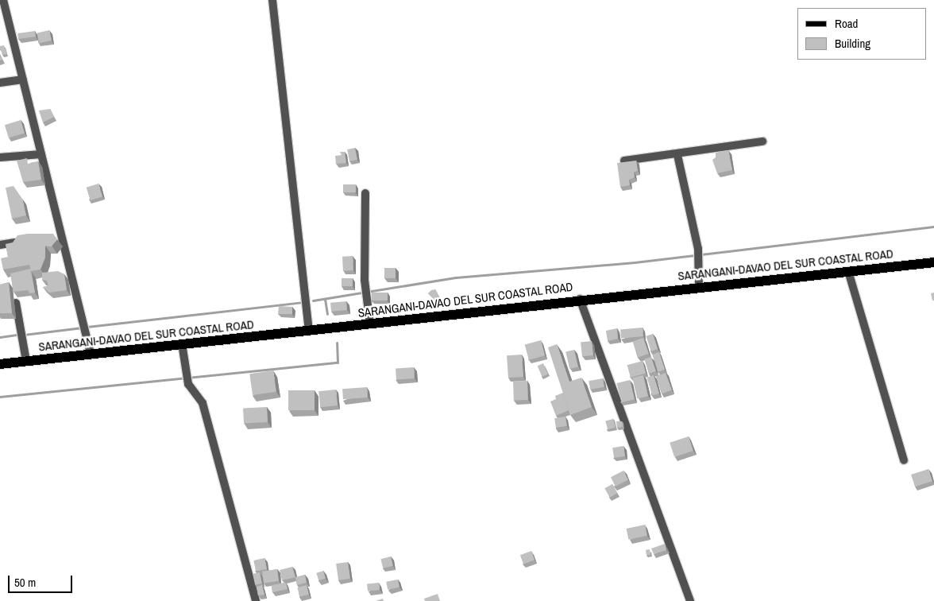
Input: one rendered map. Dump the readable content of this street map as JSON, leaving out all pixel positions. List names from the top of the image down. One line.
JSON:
{"streets":{"main road":["SARANGANI-DAVAO DEL SUR COASTAL ROAD"]},"legend":["Road","Building"],"scale_bar":"50 m"}
